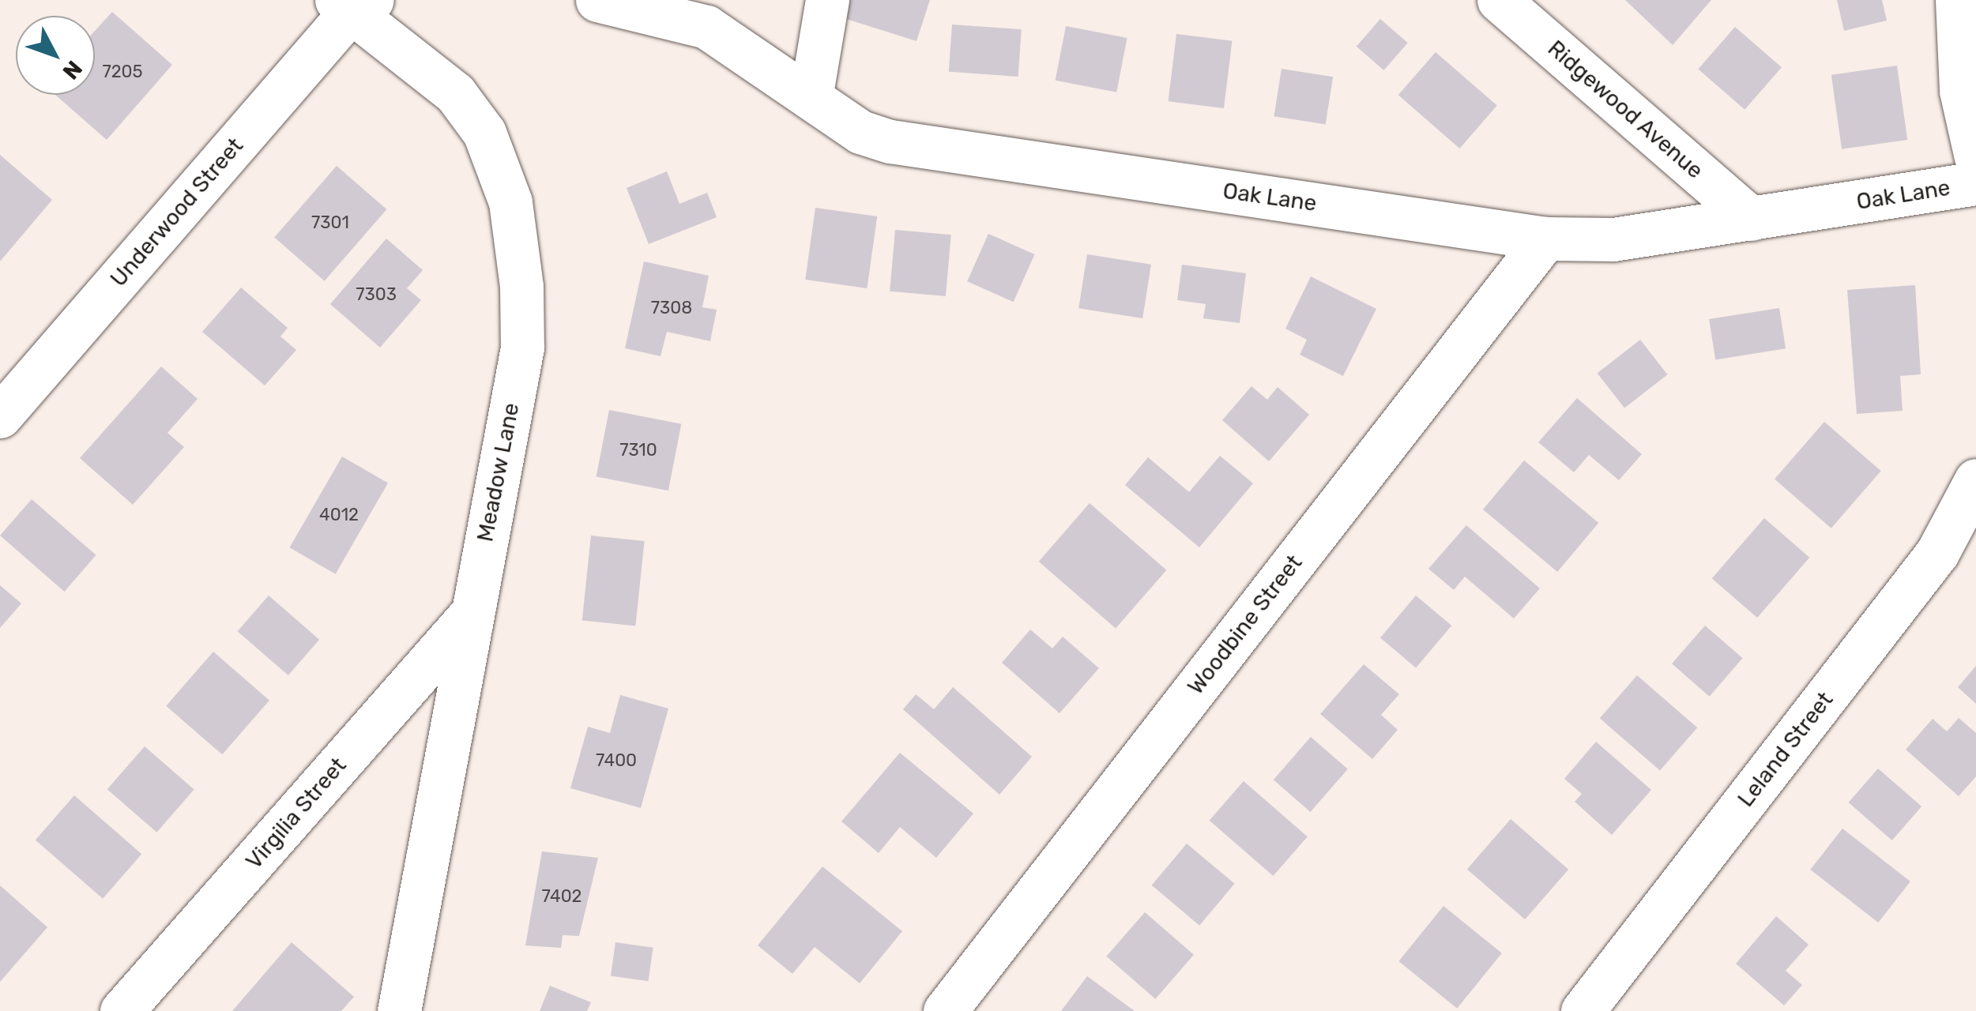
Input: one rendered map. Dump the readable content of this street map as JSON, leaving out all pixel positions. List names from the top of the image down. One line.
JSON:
{"streets":{"street":["Ridgewood Avenue","Oak Lane","Underwood Street","Meadow Lane","Woodbine Street","Leland Street","Virgilia Street"]},"crossings":[["Ridgewood Avenue","Oak Lane"],["Oak Lane","Woodbine Street"],["Underwood Street","Meadow Lane"],["Meadow Lane","Virgilia Street"]],"house_numbers":["7205","7301","7303","7308","7310","4012","7400","7402"],"north":"bottom right"}
